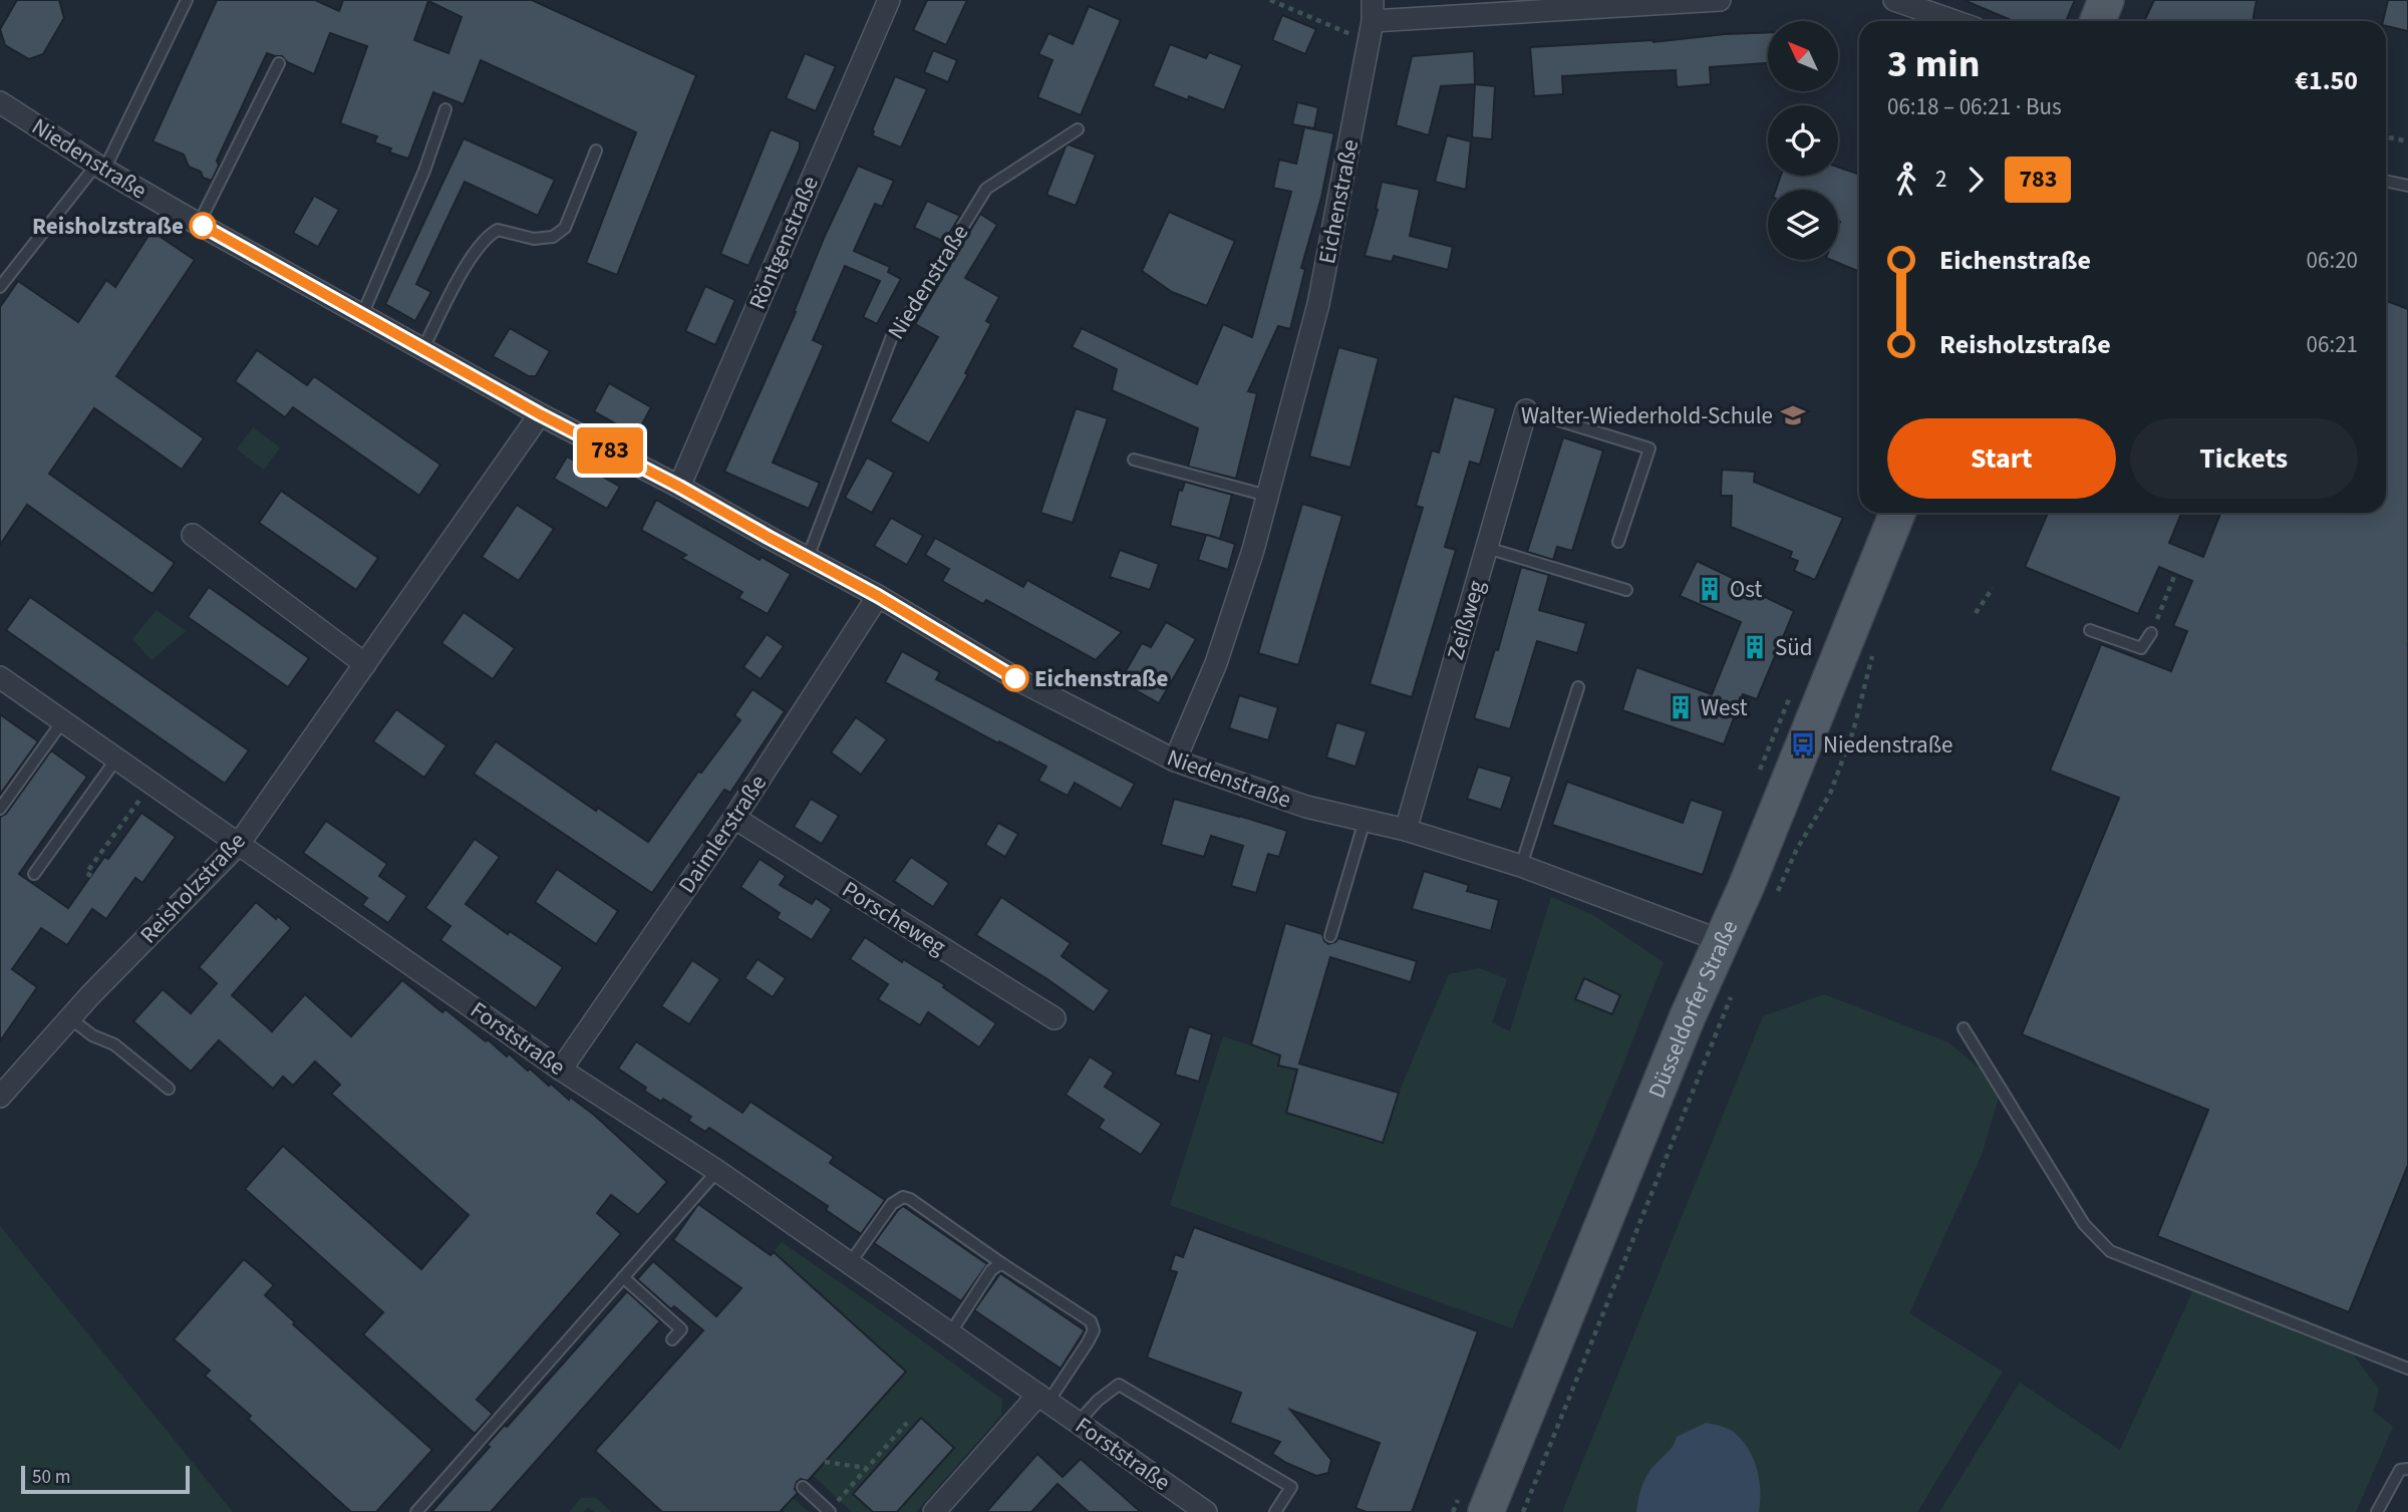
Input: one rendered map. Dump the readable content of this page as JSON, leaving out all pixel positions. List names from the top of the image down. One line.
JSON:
{"streets":{"main road":["Düsseldorfer Straße"],"street":["Niedenstraße","Eichenstraße","Röntgenstraße","Zeißweg","Daimlerstraße","Reisholzstraße","Porscheweg","Forststraße"]},"crossings":[["Niedenstraße","Eichenstraße"],["Niedenstraße","Röntgenstraße"],["Niedenstraße","Zeißweg"],["Niedenstraße","Daimlerstraße"],["Niedenstraße","Reisholzstraße"],["Niedenstraße","Düsseldorfer Straße"],["Daimlerstraße","Porscheweg"],["Daimlerstraße","Forststraße"],["Reisholzstraße","Forststraße"]],"places":{"other":["Reisholzstraße","Eichenstraße"],"school or university":["Walter-Wiederhold-Schule"],"building":["Ost","Süd","West"],"bus stop":["Niedenstraße"]},"lines":["bus line 783"],"scale_bar":"50 m","north":"top left","page":{"on_map":"783","heading":["3 min","06:18 – 06:21 · Bus","€1.50"],"legs":["2","783"],"list":[{"name":"Eichenstraße","value":"06:20"},{"name":"Reisholzstraße","value":"06:21"}],"buttons":["Start","Tickets"],"scale":"50 m"}}
